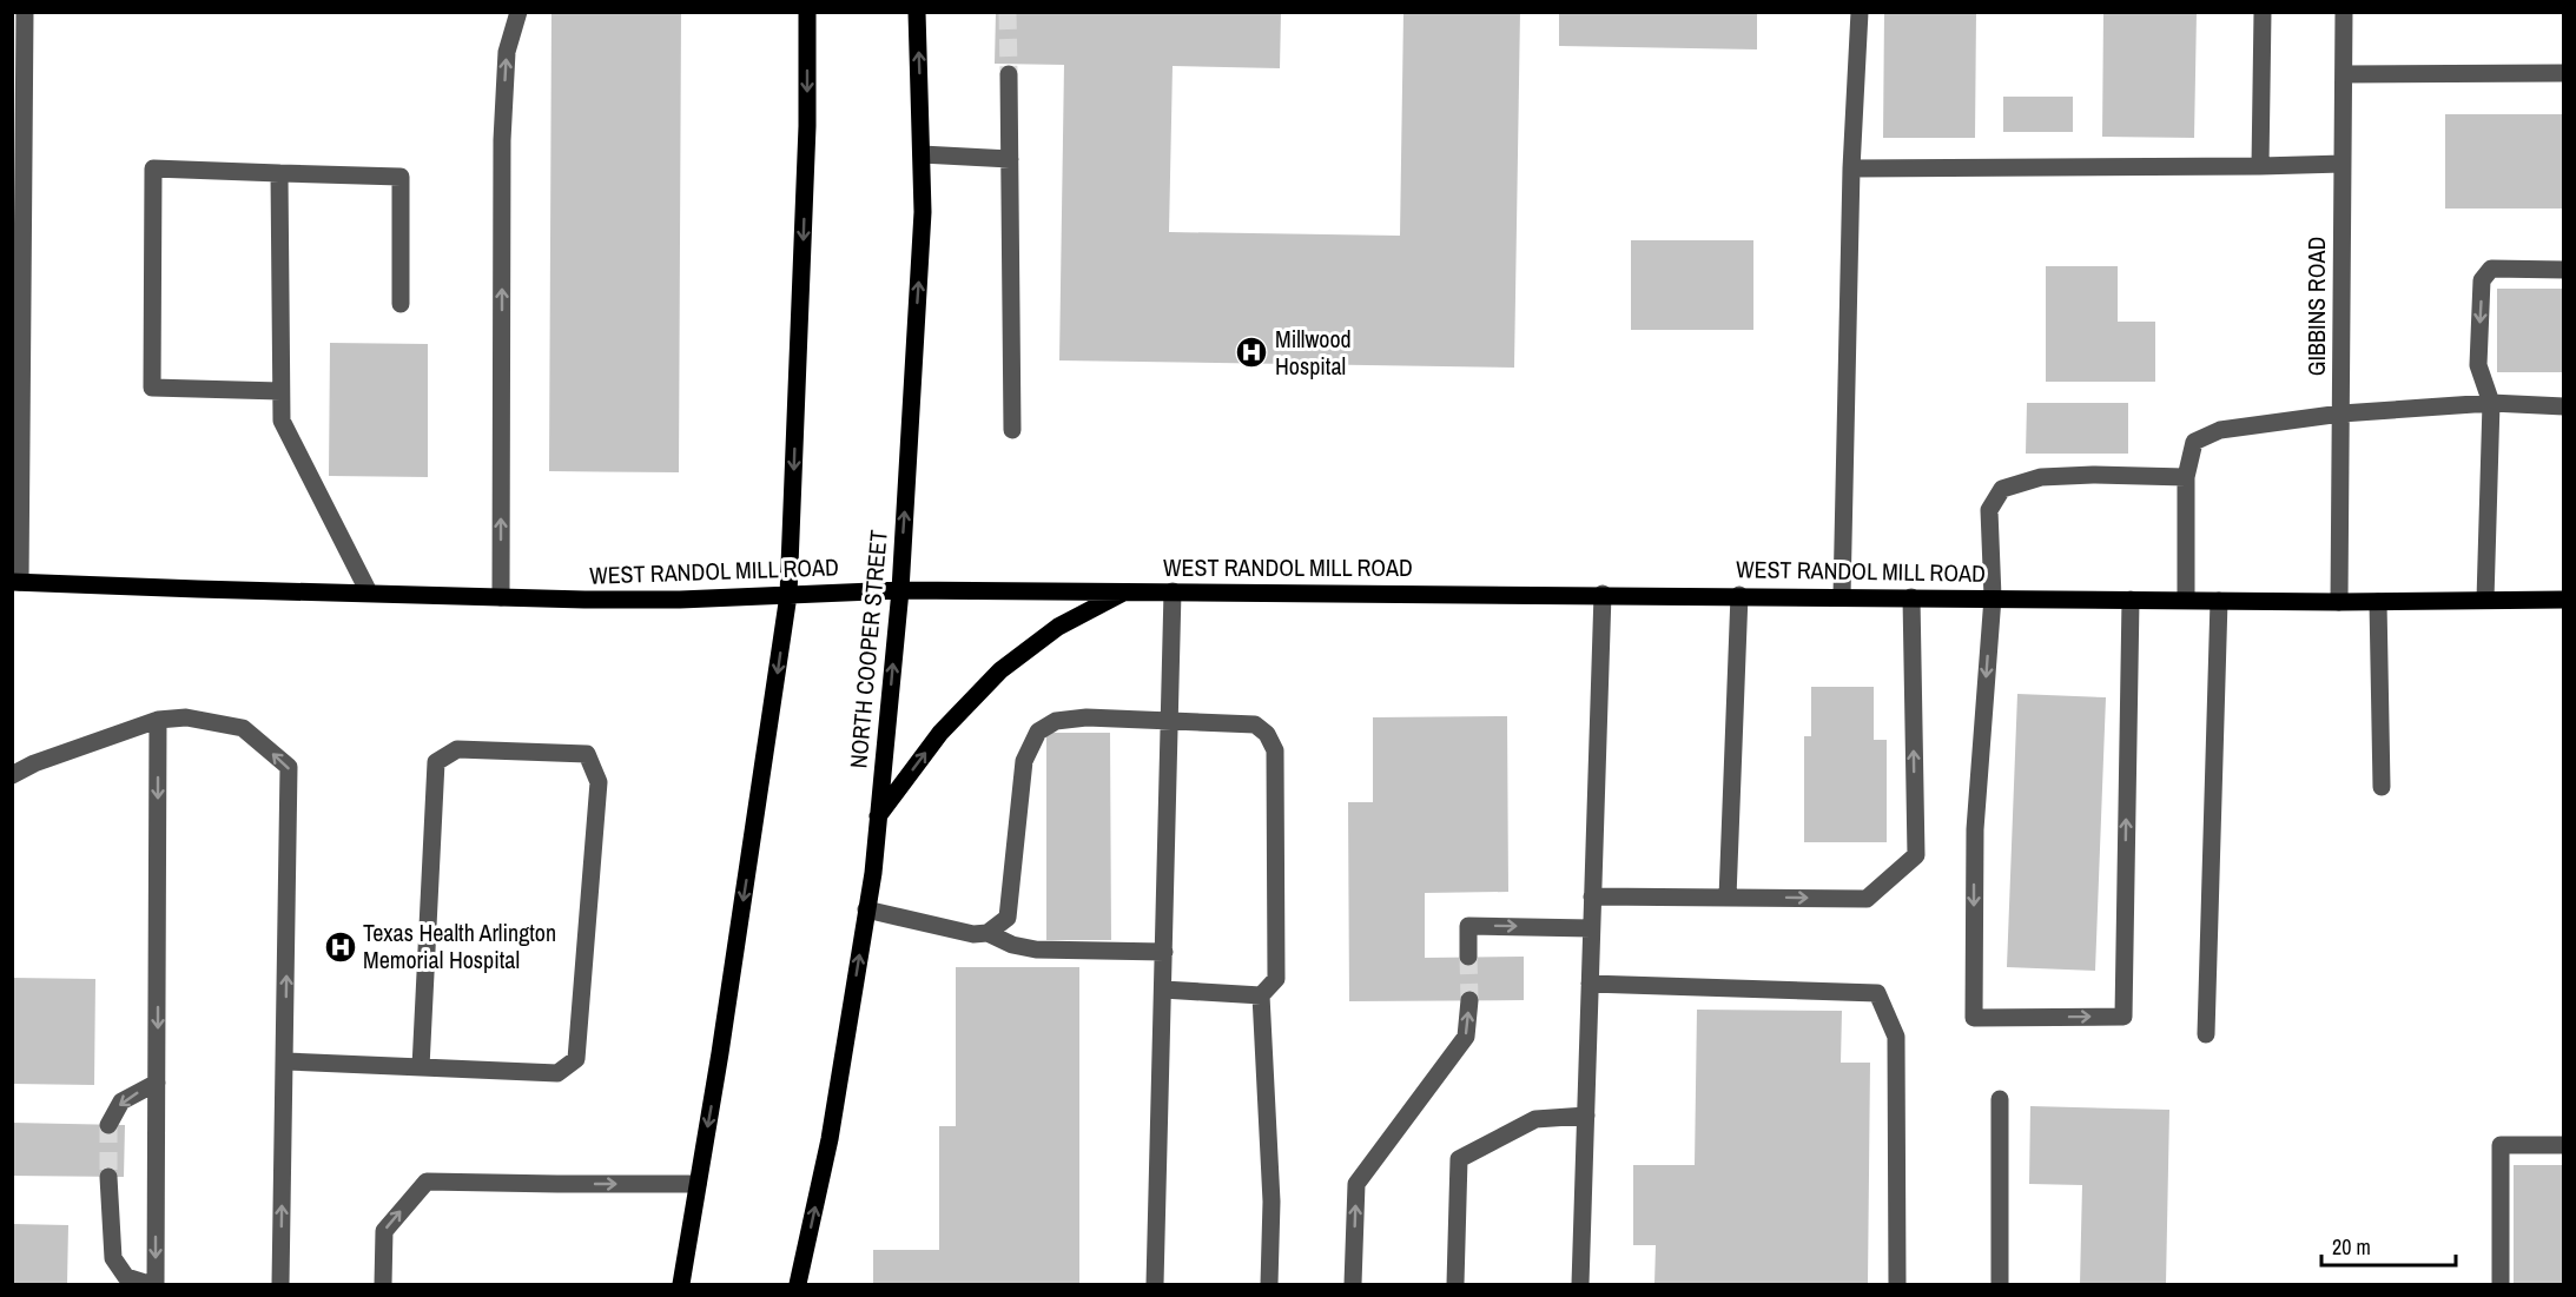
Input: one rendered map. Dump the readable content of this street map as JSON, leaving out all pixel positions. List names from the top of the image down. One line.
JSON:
{"streets":{"main road":["WEST RANDOL MILL ROAD","NORTH COOPER STREET"],"street":["GIBBINS ROAD"]},"crossings":[["GIBBINS ROAD","WEST RANDOL MILL ROAD"],["WEST RANDOL MILL ROAD","NORTH COOPER STREET"]],"places":{"hospital":["Millwood Hospital","Texas Health Arlington Memorial Hospital"]},"scale_bar":"20 m"}
